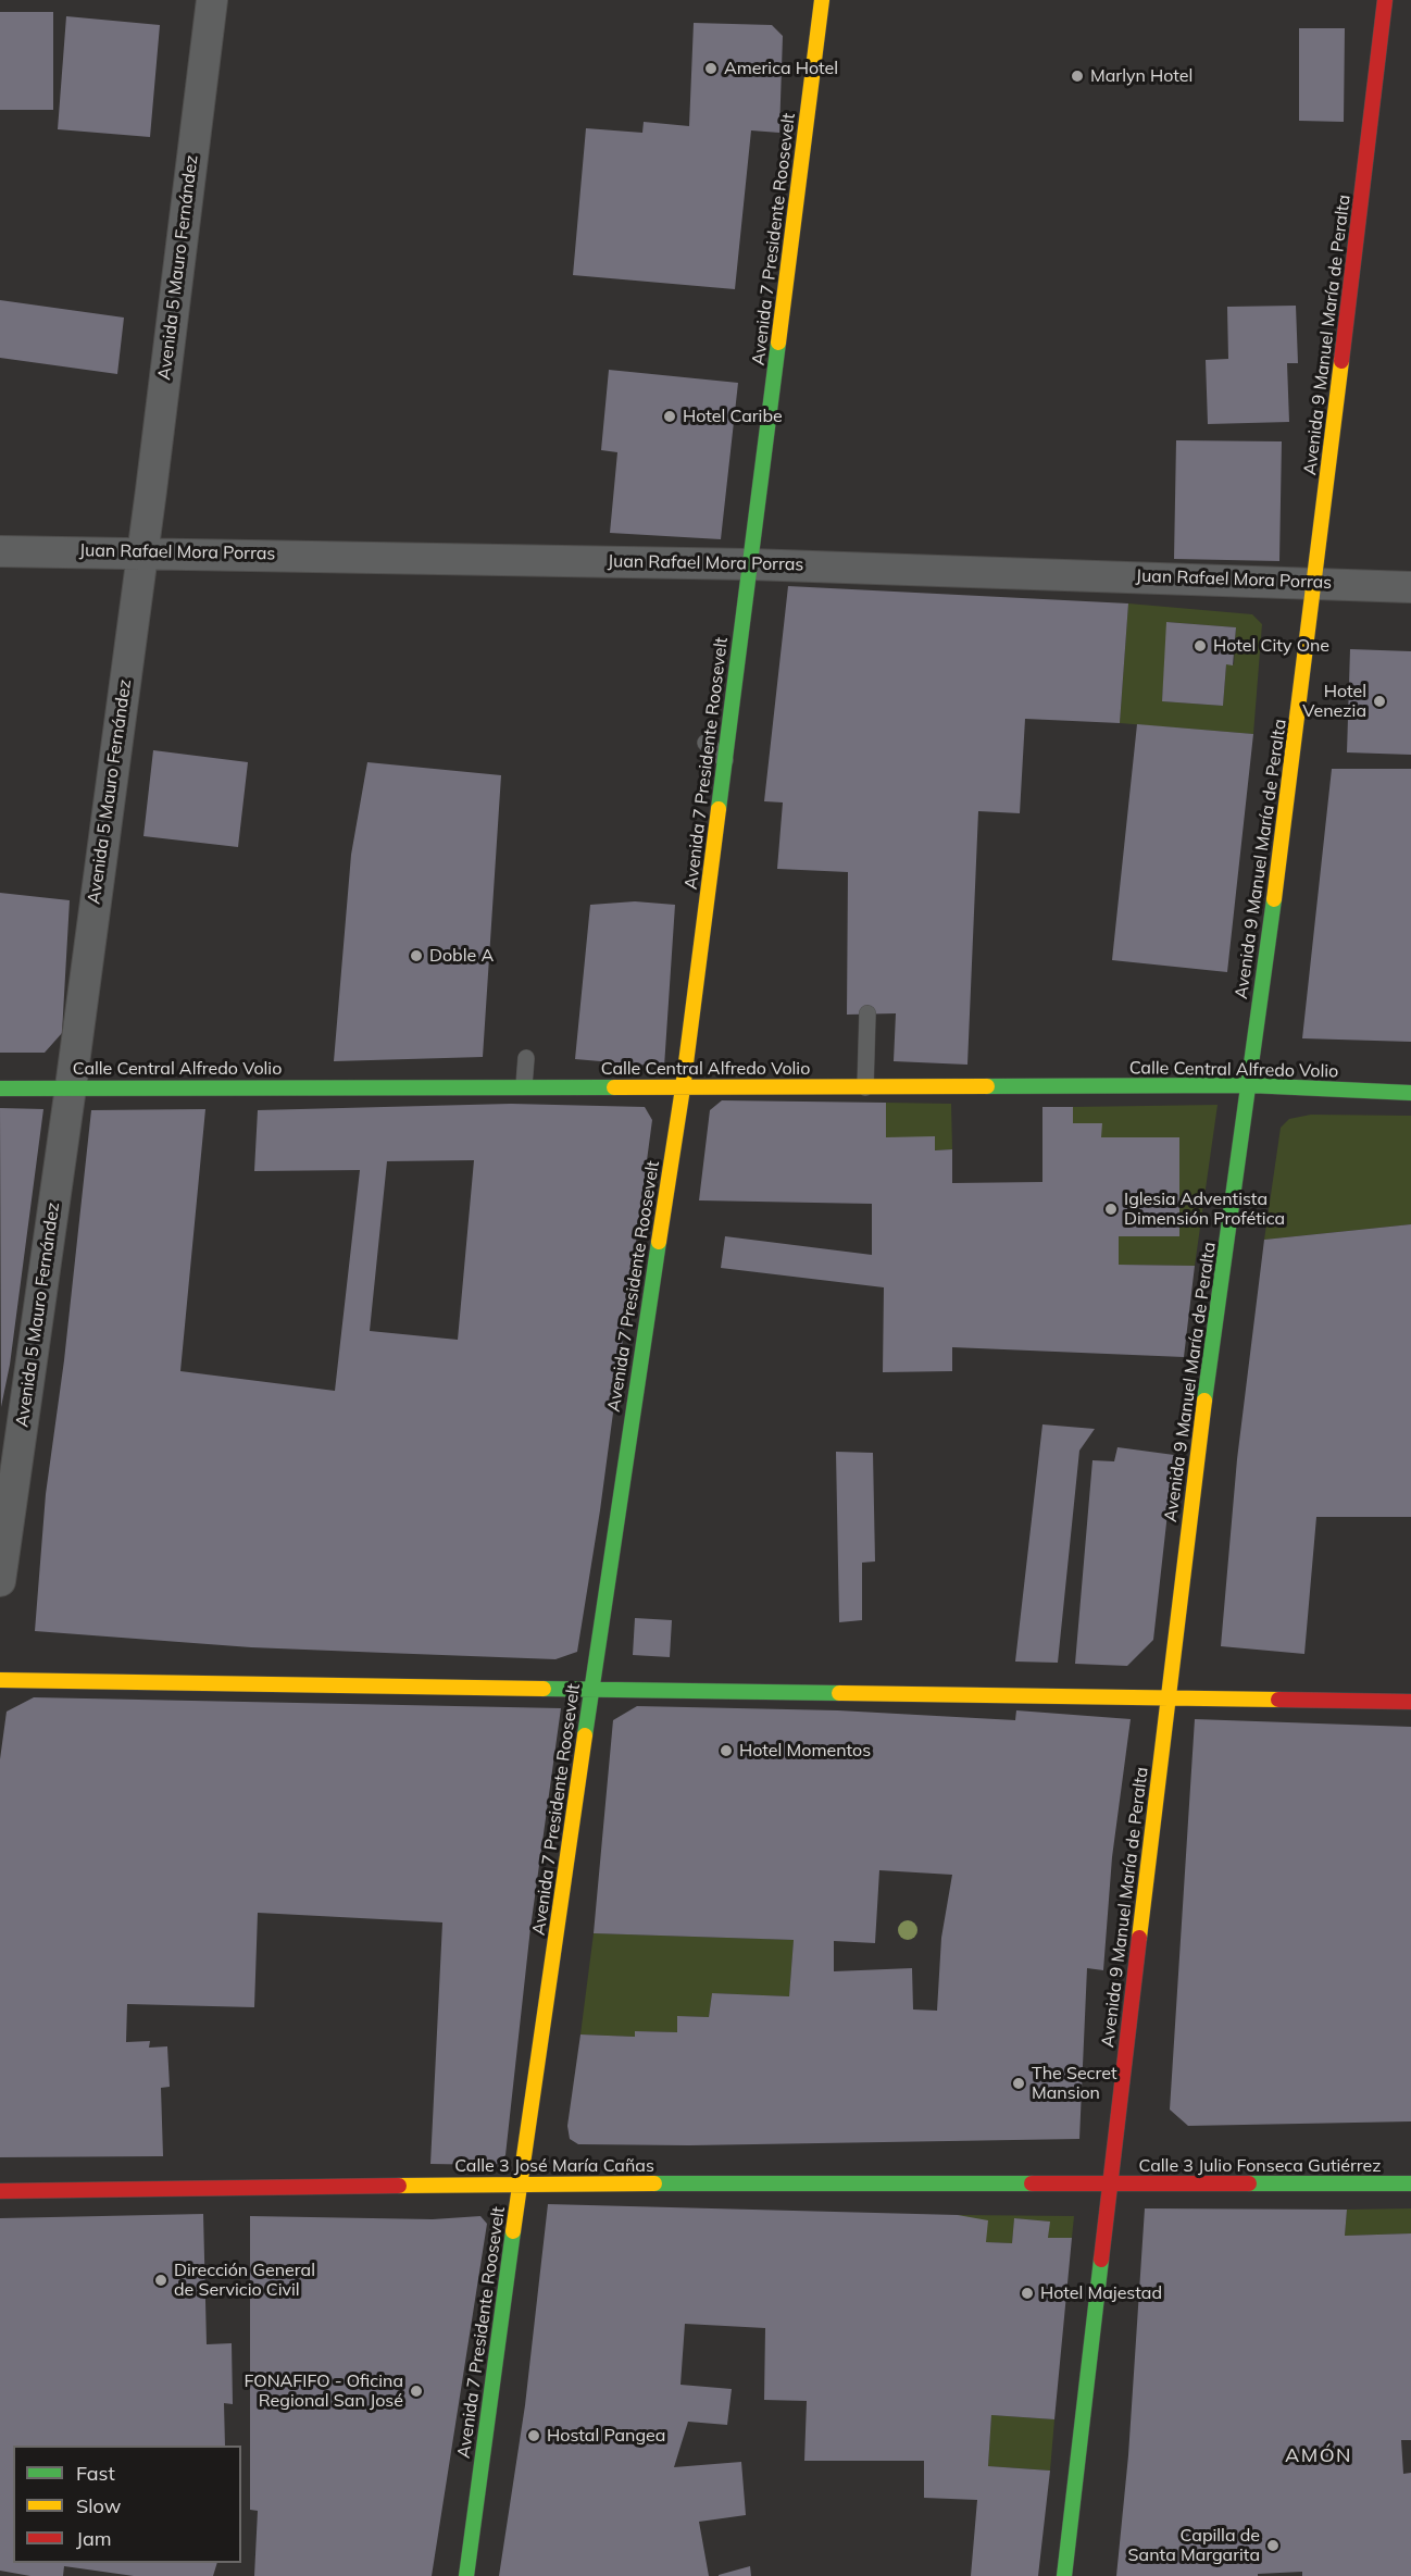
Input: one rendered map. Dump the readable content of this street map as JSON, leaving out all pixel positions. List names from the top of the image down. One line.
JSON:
{"streets":{"street":["Avenida 7 Presidente Roosevelt","Avenida 5 Mauro Fernández","Avenida 9 Manuel María de Peralta","Juan Rafael Mora Porras","Calle Central Alfredo Volio","Calle 3 José María Cañas","Calle 3 Julio Fonseca Gutiérrez"]},"crossings":[["Avenida 7 Presidente Roosevelt","Juan Rafael Mora Porras"],["Avenida 7 Presidente Roosevelt","Calle Central Alfredo Volio"],["Avenida 7 Presidente Roosevelt","Calle 3 José María Cañas"],["Avenida 5 Mauro Fernández","Juan Rafael Mora Porras"],["Avenida 5 Mauro Fernández","Calle Central Alfredo Volio"],["Avenida 9 Manuel María de Peralta","Juan Rafael Mora Porras"],["Avenida 9 Manuel María de Peralta","Calle Central Alfredo Volio"],["Avenida 9 Manuel María de Peralta","Calle 3 José María Cañas"],["Avenida 9 Manuel María de Peralta","Calle 3 Julio Fonseca Gutiérrez"],["Calle 3 José María Cañas","Calle 3 Julio Fonseca Gutiérrez"]],"districts":["AMÓN"],"places":["America Hotel","Marlyn Hotel","Hotel Caribe","Hotel City One","Hotel Venezia","Doble A","Iglesia Adventista Dimensión Profética","Hotel Momentos","The Secret Mansion","Dirección General de Servicio Civil","Hotel Majestad","FONAFIFO - Oficina Regional San José","Hostal Pangea","Capilla de Santa Margarita"],"legend":["Fast","Slow","Jam"]}
